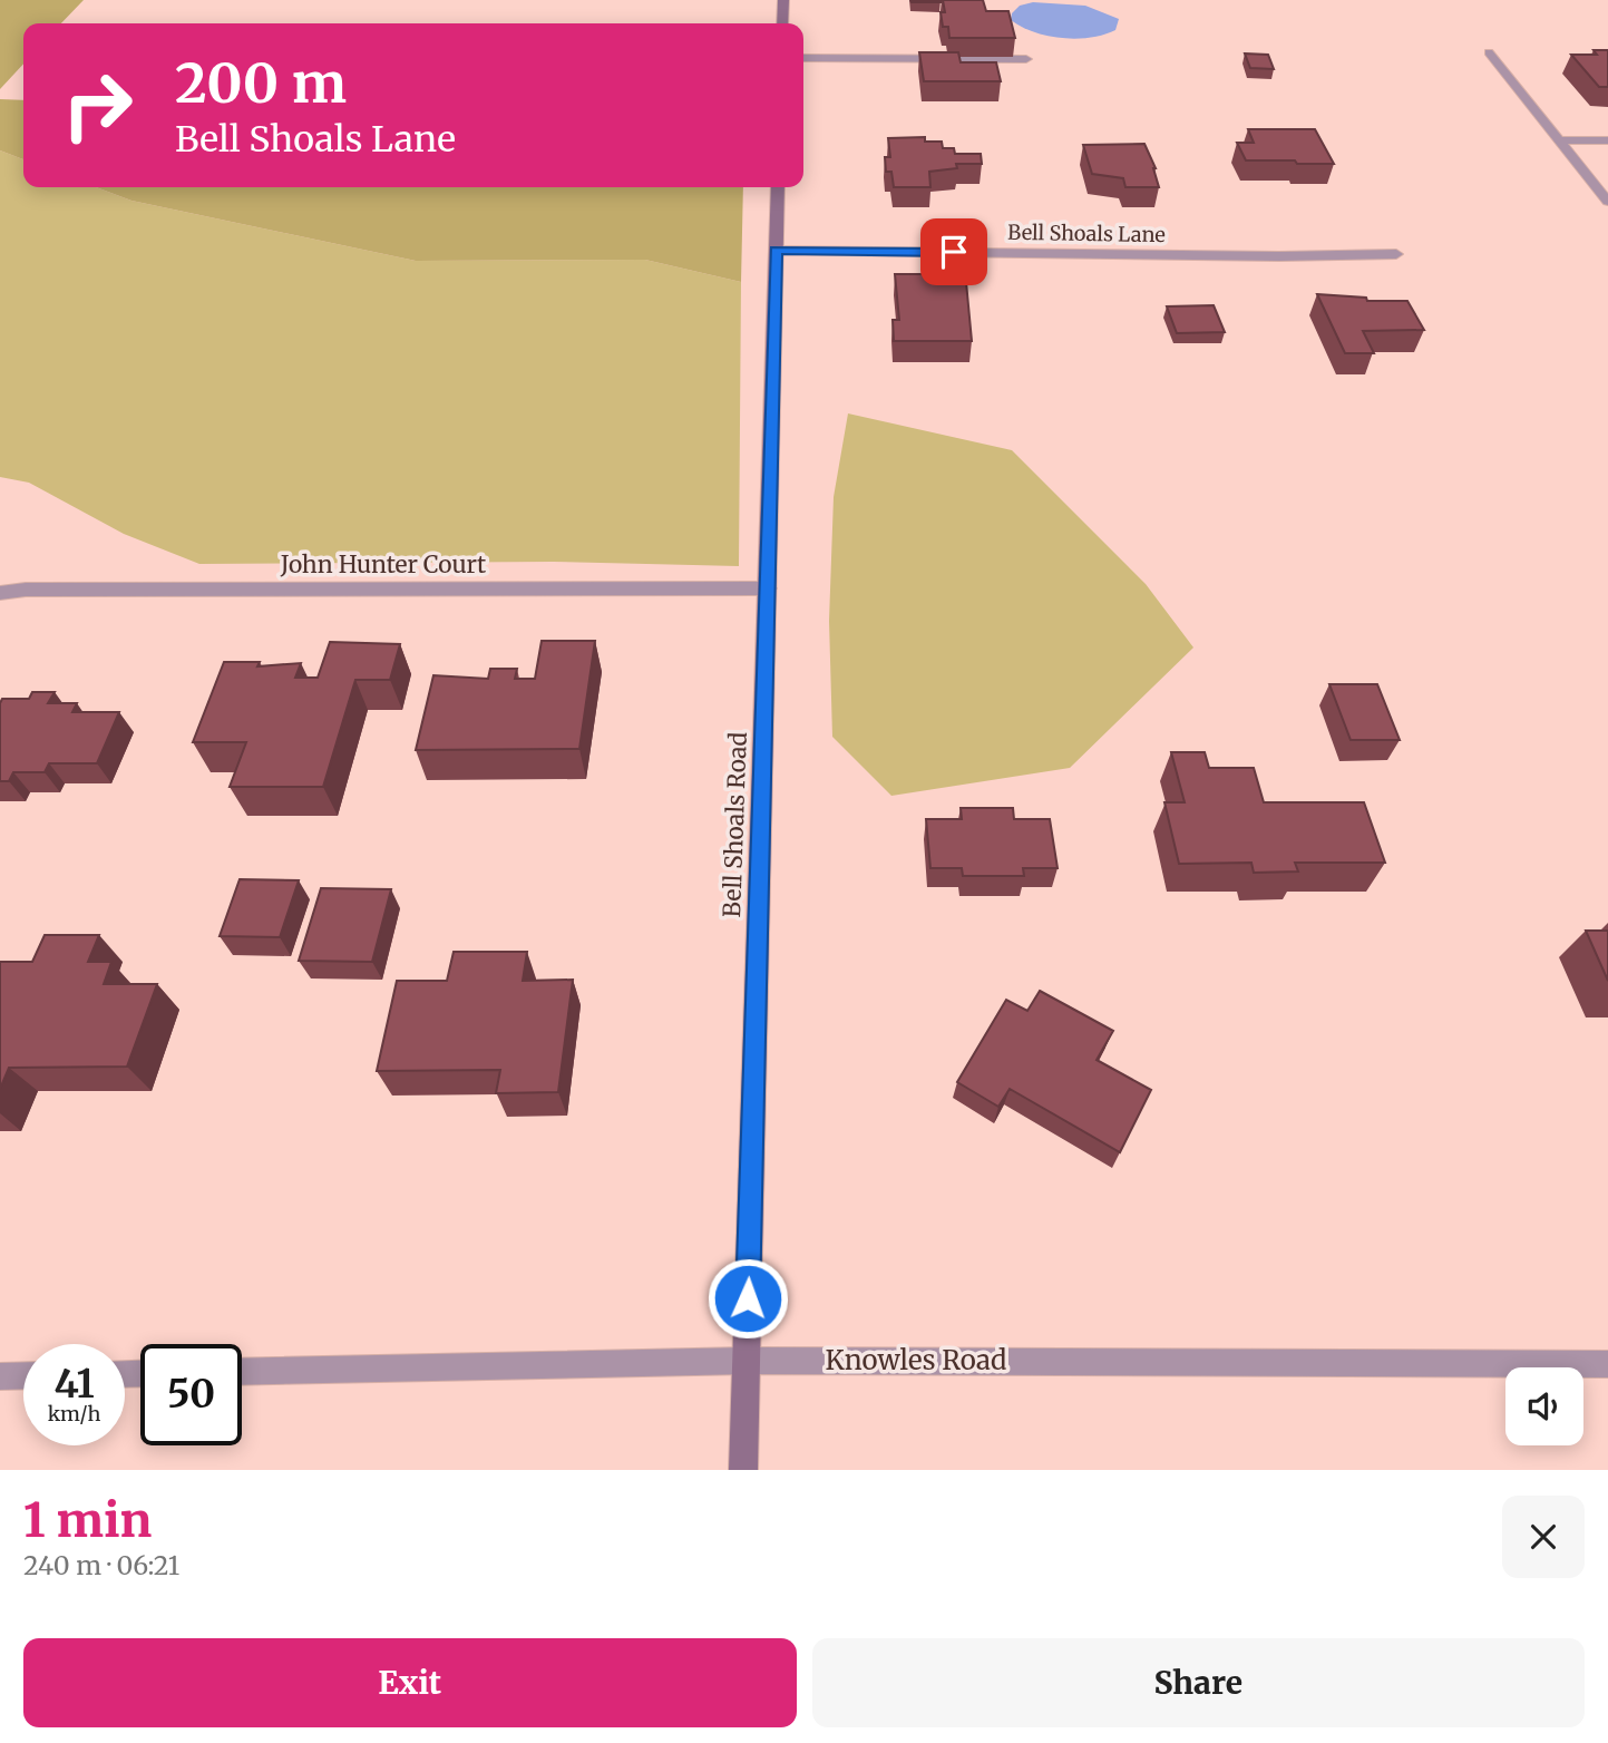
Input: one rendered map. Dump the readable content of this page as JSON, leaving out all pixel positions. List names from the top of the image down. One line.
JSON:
{"streets":{"main road":["Bell Shoals Road"],"street":["Bell Shoals Lane","John Hunter Court","Knowles Road"]},"crossings":[["Bell Shoals Lane","Bell Shoals Road"],["John Hunter Court","Bell Shoals Road"],["Bell Shoals Road","Knowles Road"]],"page":{"turn":["200 m","Bell Shoals Lane"],"speed":"41 km/h","limit":"50","heading":["1 min","240 m · 06:21"],"buttons":["Exit","Share"]}}
